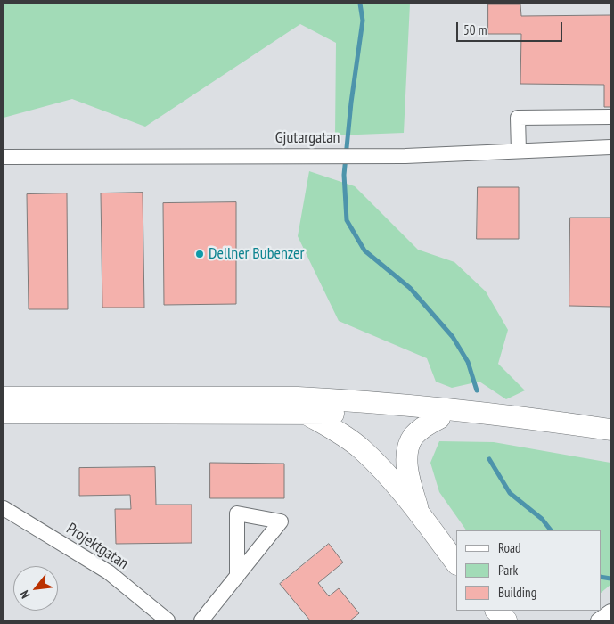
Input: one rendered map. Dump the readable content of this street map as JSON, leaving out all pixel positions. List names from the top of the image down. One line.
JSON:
{"streets":{"street":["Gjutargatan","Projektgatan"]},"places":["Dellner Bubenzer"],"legend":["Road","Park","Building"],"scale_bar":"50 m","north":"bottom left"}
